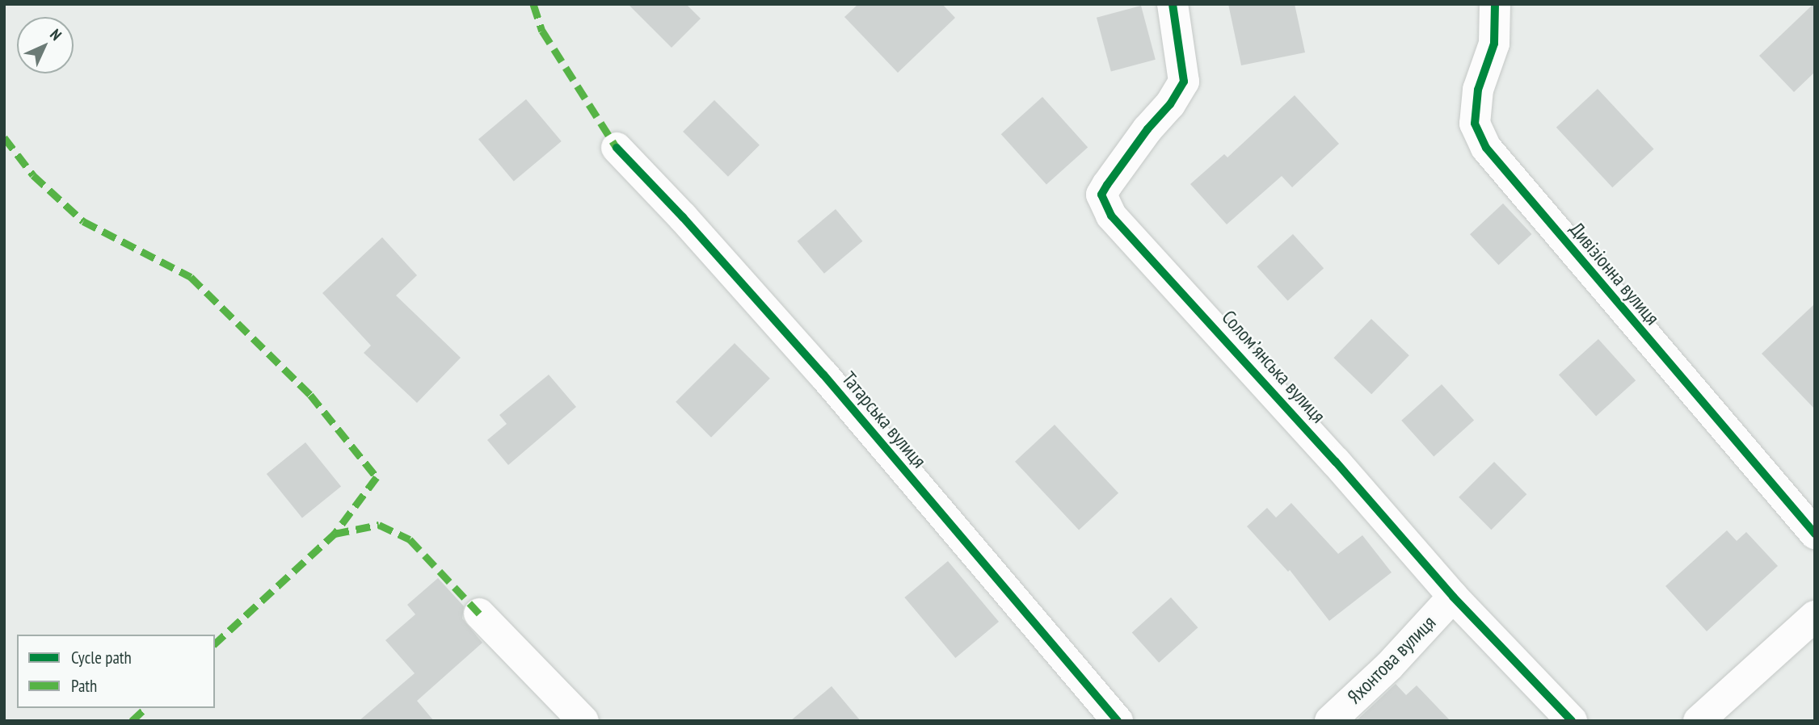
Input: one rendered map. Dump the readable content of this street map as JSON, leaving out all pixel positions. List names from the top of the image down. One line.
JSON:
{"streets":{"street":["Дивізіонна вулиця","Соломʼянська вулиця","Татарська вулиця","Яхонтова вулиця"]},"crossings":[["Соломʼянська вулиця","Яхонтова вулиця"]],"legend":["Cycle path","Path"],"north":"top right"}
